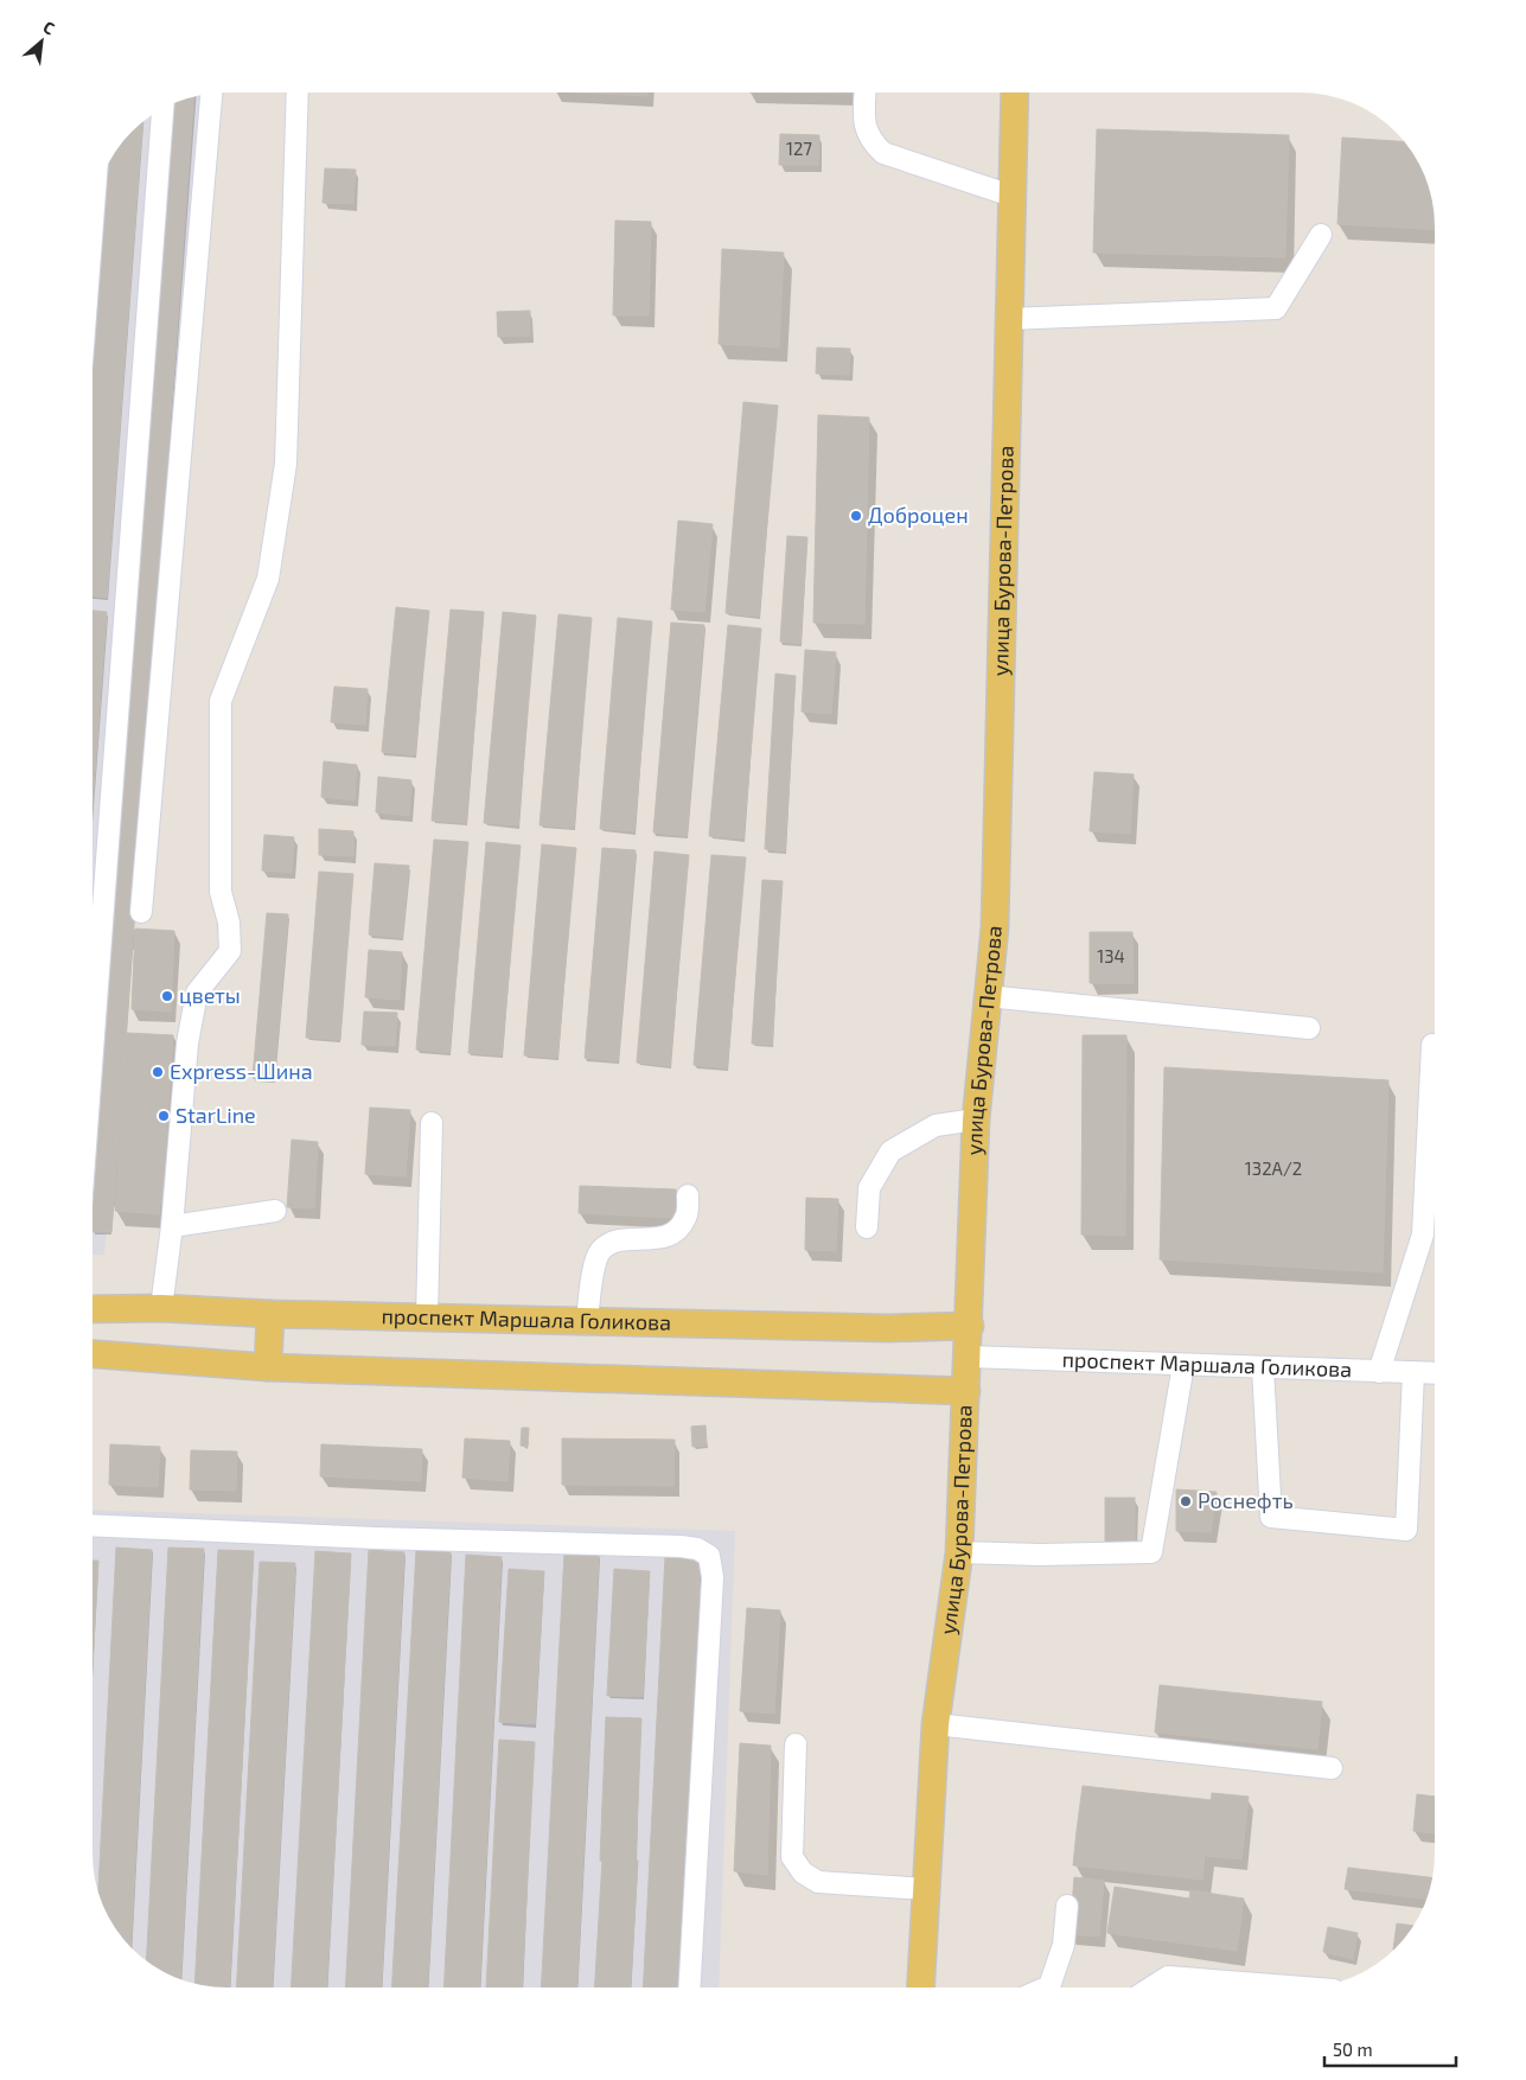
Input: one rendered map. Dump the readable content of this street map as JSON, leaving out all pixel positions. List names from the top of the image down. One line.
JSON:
{"streets":{"main road":["улица Бурова-Петрова","проспект Маршала Голикова"]},"crossings":[["улица Бурова-Петрова","проспект Маршала Голикова"]],"places":["Доброцен","цветы","Express-Шина","StarLine","Роснефть"],"house_numbers":["127","134","132А/2"],"scale_bar":"50 m","north":"top right"}
